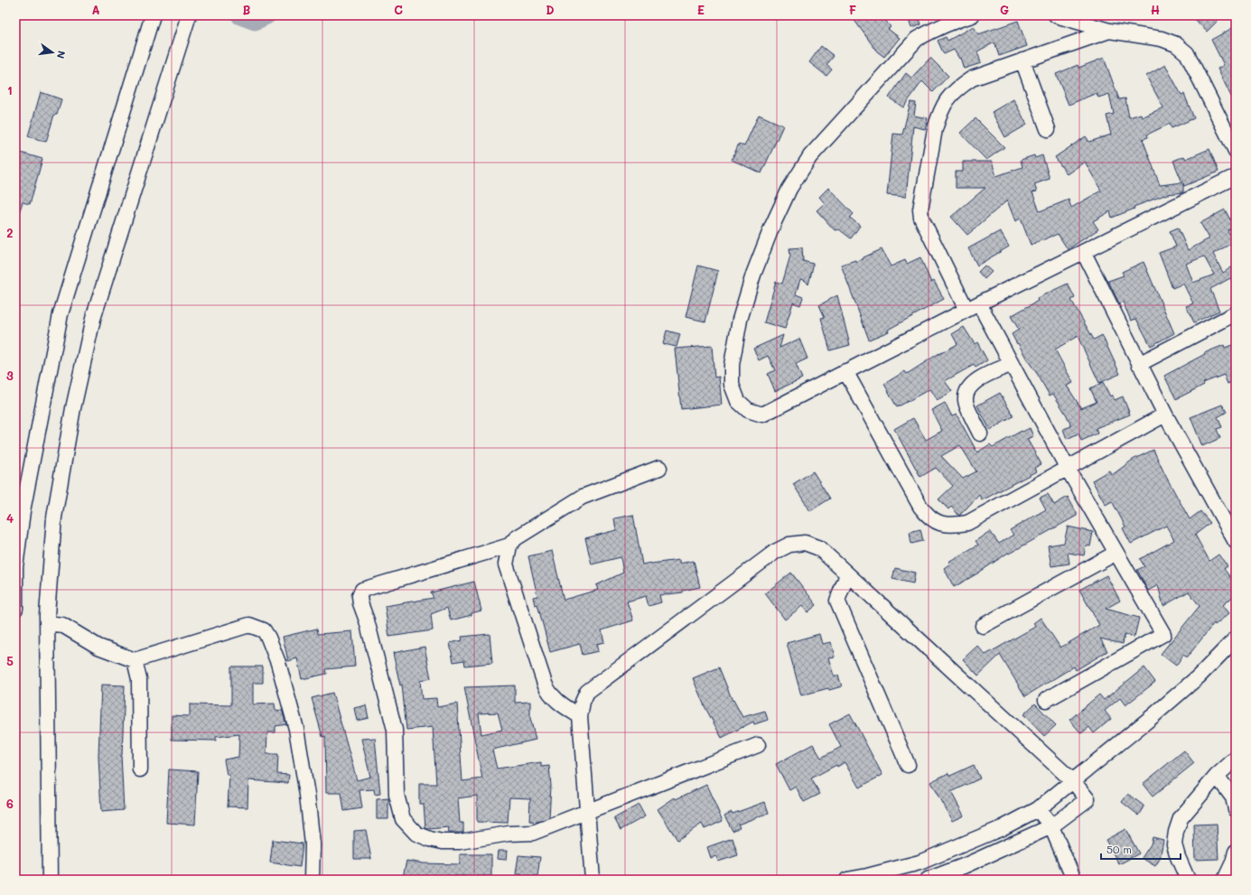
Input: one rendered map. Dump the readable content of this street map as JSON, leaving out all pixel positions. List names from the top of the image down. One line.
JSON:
{"scale_bar":"50 m","north":"right","grid":{"columns":["A","B","C","D","E","F","G","H"],"rows":["1","2","3","4","5","6"]}}
